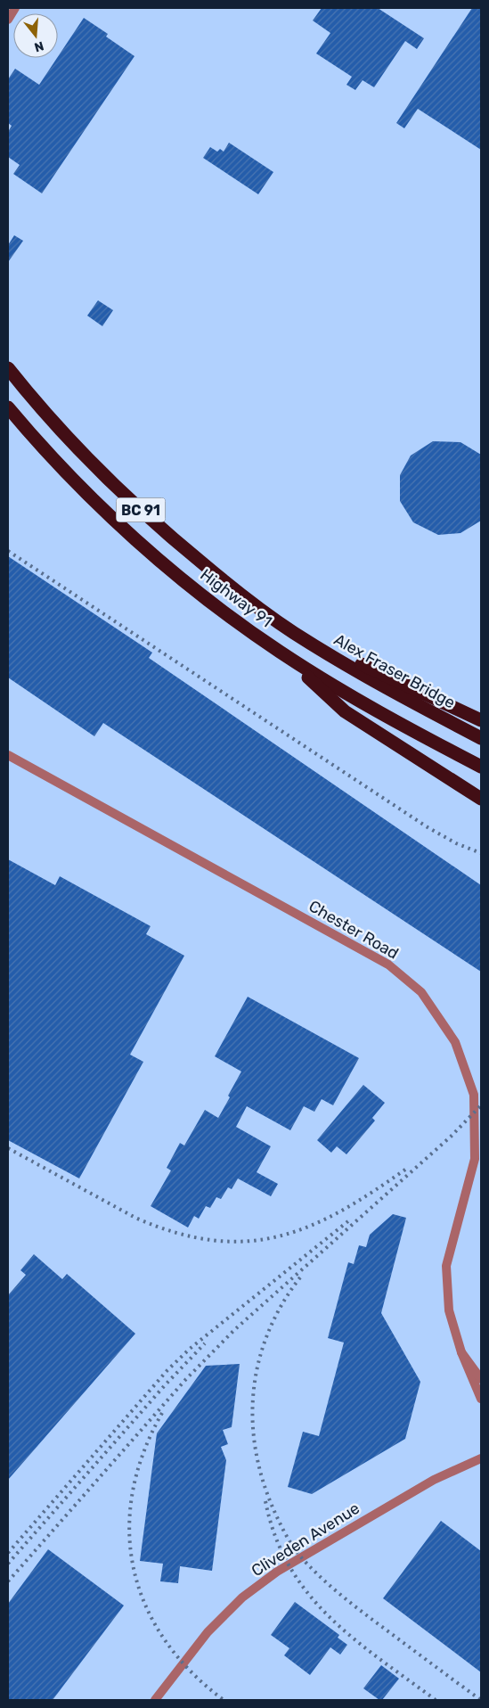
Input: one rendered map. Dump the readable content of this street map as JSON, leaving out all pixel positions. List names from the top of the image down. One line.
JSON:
{"streets":{"highway":["BC 91","Highway 91","Alex Fraser Bridge"],"street":["Chester Road","Cliveden Avenue"]},"crossings":[["Highway 91","Alex Fraser Bridge"]],"north":"bottom"}
